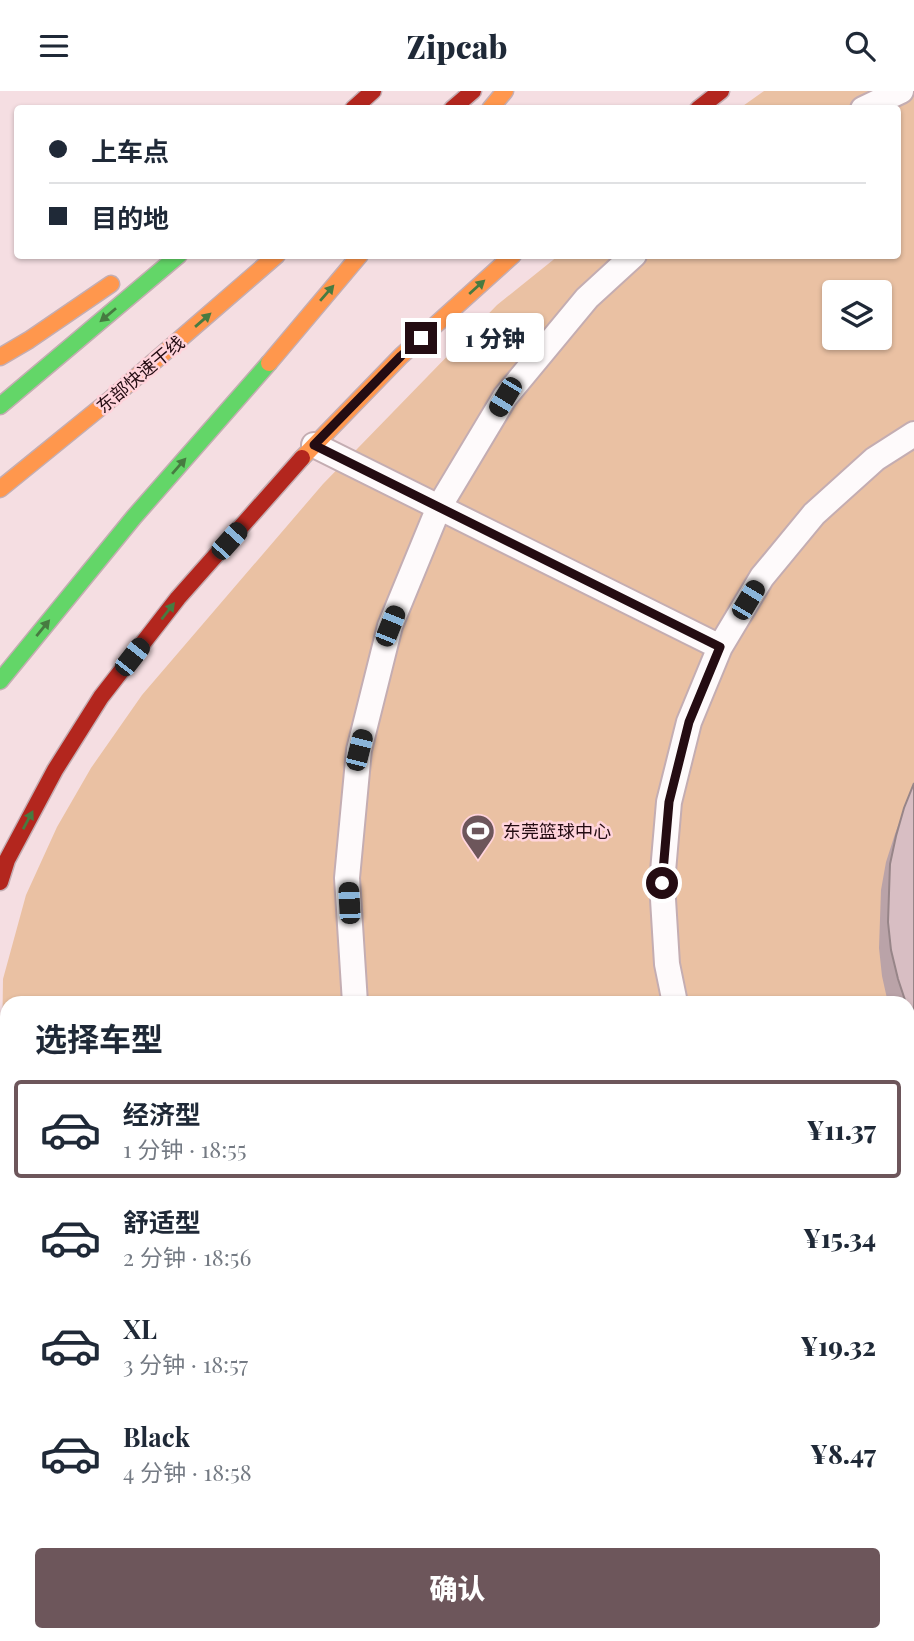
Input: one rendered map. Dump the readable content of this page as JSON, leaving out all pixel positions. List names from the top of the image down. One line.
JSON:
{"streets":{"main road":["东部快速干线"]},"places":{"sports":["东莞篮球中心"]},"page":{"header":"Zipcab","banner":["上车点","目的地"],"bubble":"1 分钟","heading":"选择车型","list":[{"name":"经济型","note":"1 分钟 · 18:55","value":"¥11.37"},{"name":"舒适型","note":"2 分钟 · 18:56","value":"¥15.34"},{"name":"XL","note":"3 分钟 · 18:57","value":"¥19.32"},{"name":"Black","note":"4 分钟 · 18:58","value":"¥8.47"}],"buttons":"确认"}}
